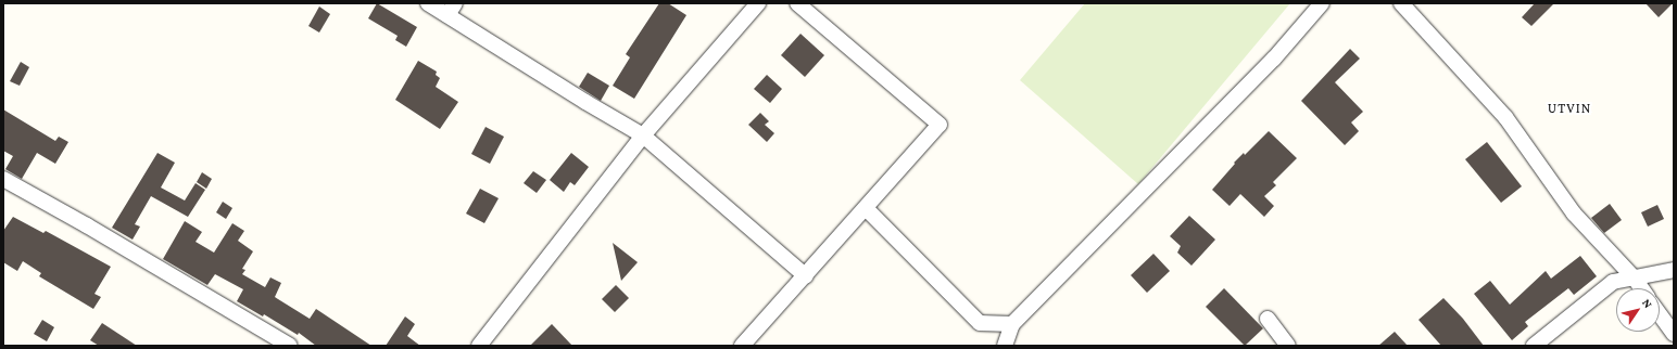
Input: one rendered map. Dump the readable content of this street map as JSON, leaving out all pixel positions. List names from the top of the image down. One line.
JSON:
{"districts":["UTVIN"],"north":"top right"}
